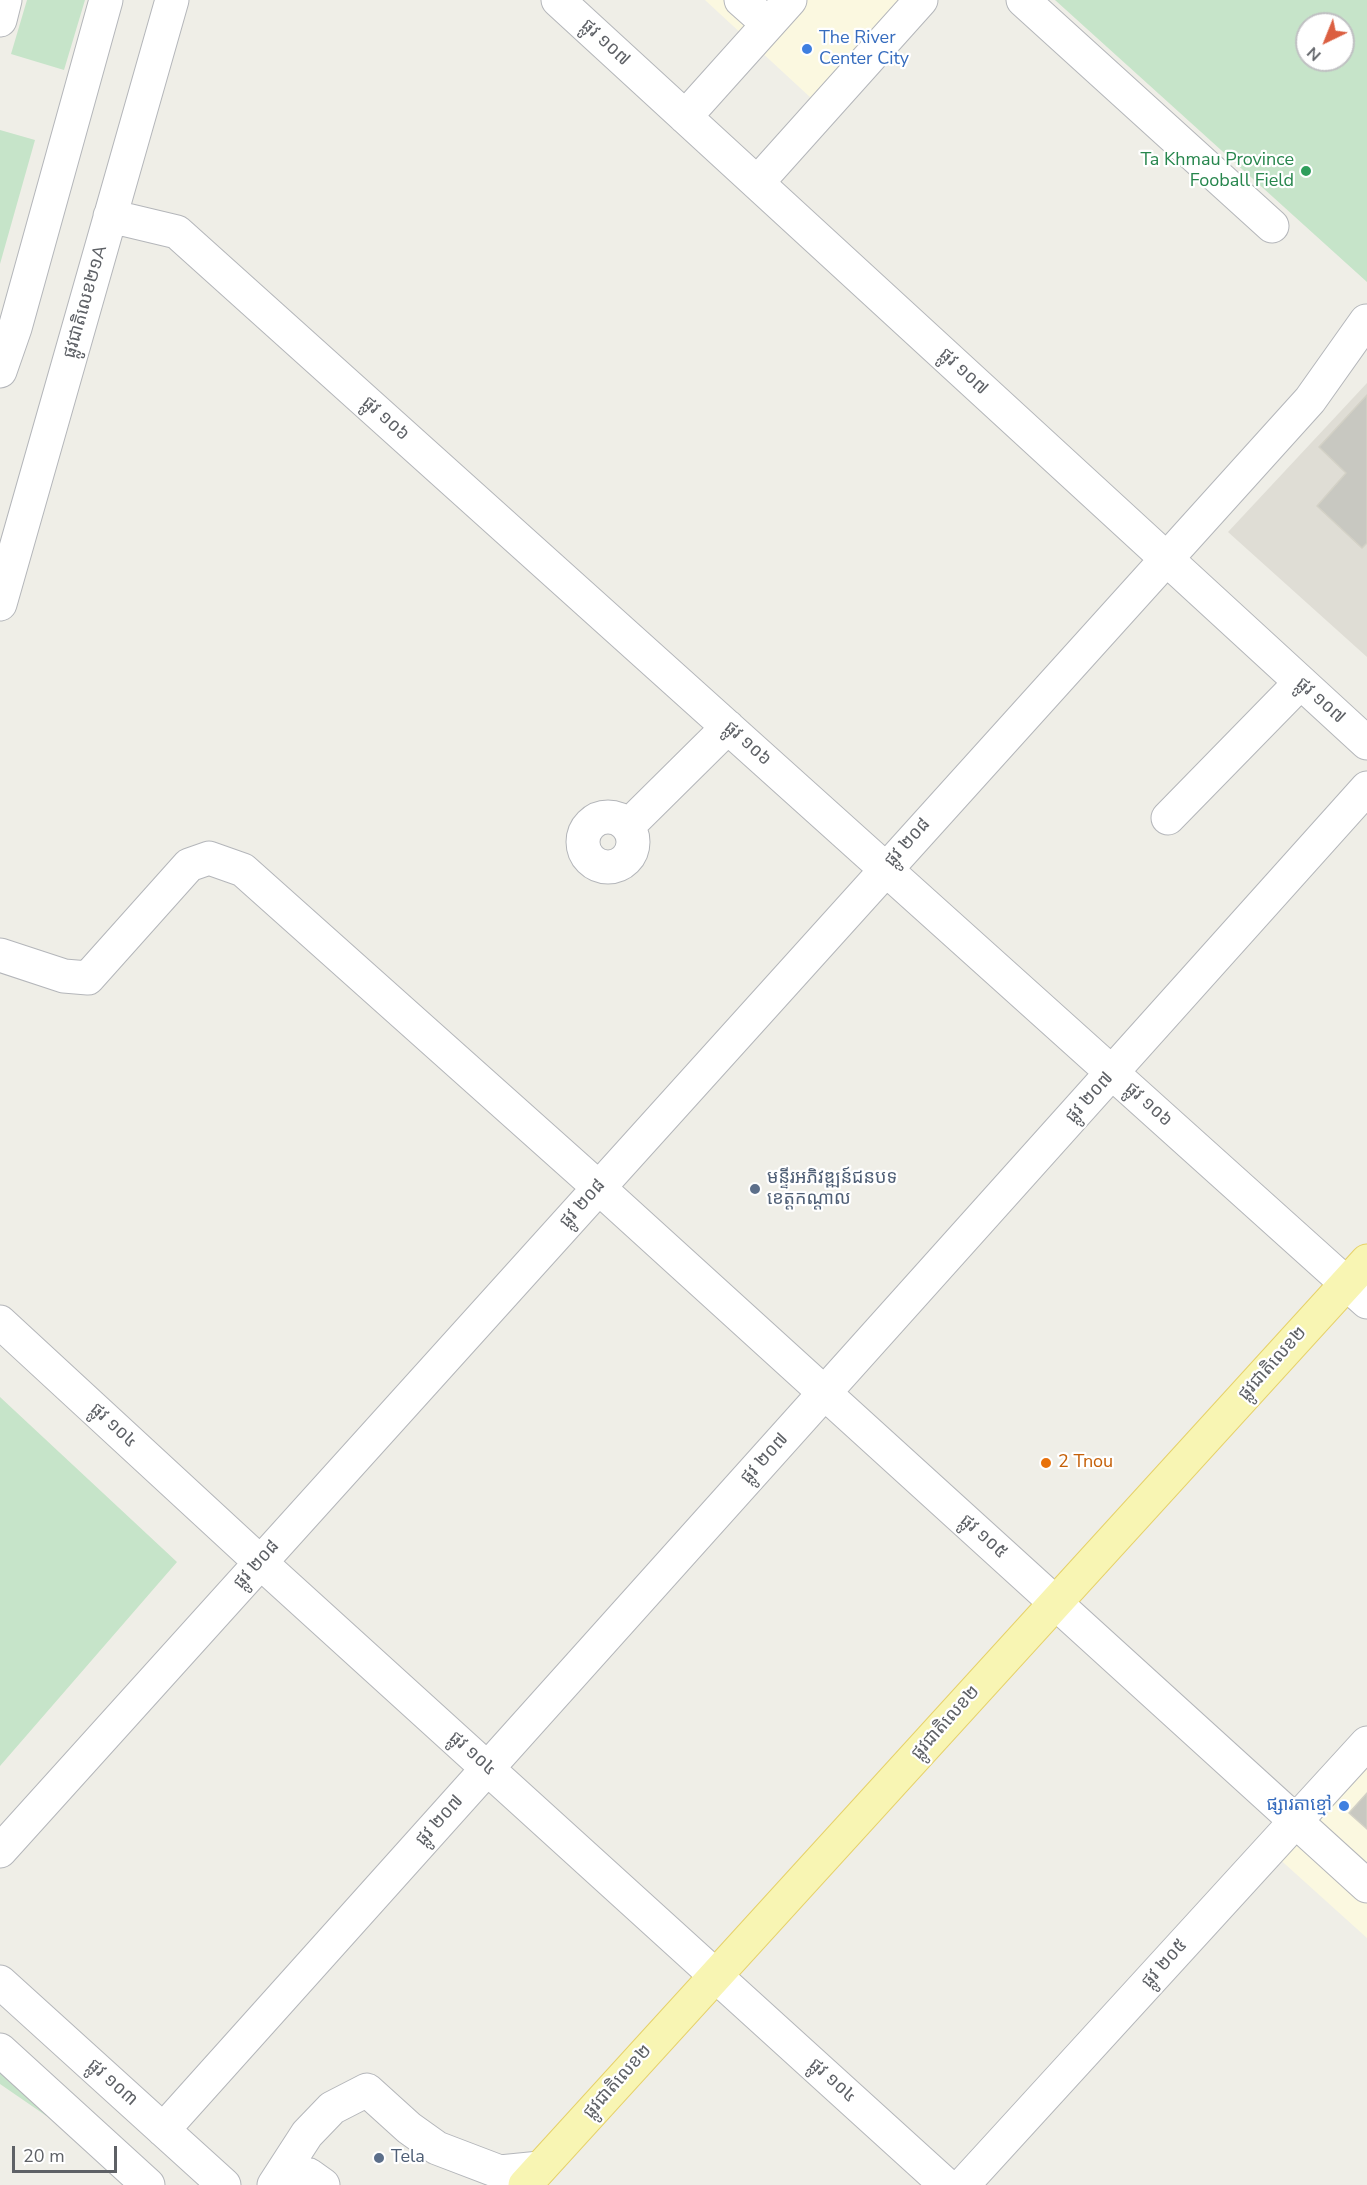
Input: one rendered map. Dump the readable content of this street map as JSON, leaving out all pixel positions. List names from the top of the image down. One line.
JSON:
{"streets":{"main road":["ផ្លូវជាតិលេខ២"],"street":["ផ្លូវ ១០៧","ផ្លូវជាតិលេខ២១A","ផ្លូវ ១០៦","ផ្លូវ ២០៨","ផ្លូវ ២០៧","ផ្លូវ ១០៤","ផ្លូវ ១០៥","ផ្លូវ ២០៥","ផ្លូវ ១០៣"]},"crossings":[["ផ្លូវ ១០៧","ផ្លូវ ២០៨"],["ផ្លូវជាតិលេខ២១A","ផ្លូវ ១០៦"],["ផ្លូវ ១០៦","ផ្លូវ ២០៨"],["ផ្លូវ ១០៦","ផ្លូវ ២០៧"],["ផ្លូវ ១០៦","ផ្លូវជាតិលេខ២"],["ផ្លូវ ២០៨","ផ្លូវ ១០៤"],["ផ្លូវ ២០៨","ផ្លូវ ១០៥"],["ផ្លូវ ២០៧","ផ្លូវ ១០៤"],["ផ្លូវ ២០៧","ផ្លូវ ១០៥"],["ផ្លូវ ២០៧","ផ្លូវ ១០៣"],["ផ្លូវជាតិលេខ២","ផ្លូវ ១០៤"],["ផ្លូវជាតិលេខ២","ផ្លូវ ១០៥"],["ផ្លូវ ១០៥","ផ្លូវ ២០៥"]],"places":["The River Center City","Ta Khmau Province Fooball Field","មន្ទីរអភិវឌ្ឍន៍ជនបទ ខេត្តកណ្តាល","2 Tnou","ផ្សារតាខ្មៅ","Tela"],"scale_bar":"20 m","north":"bottom left"}
